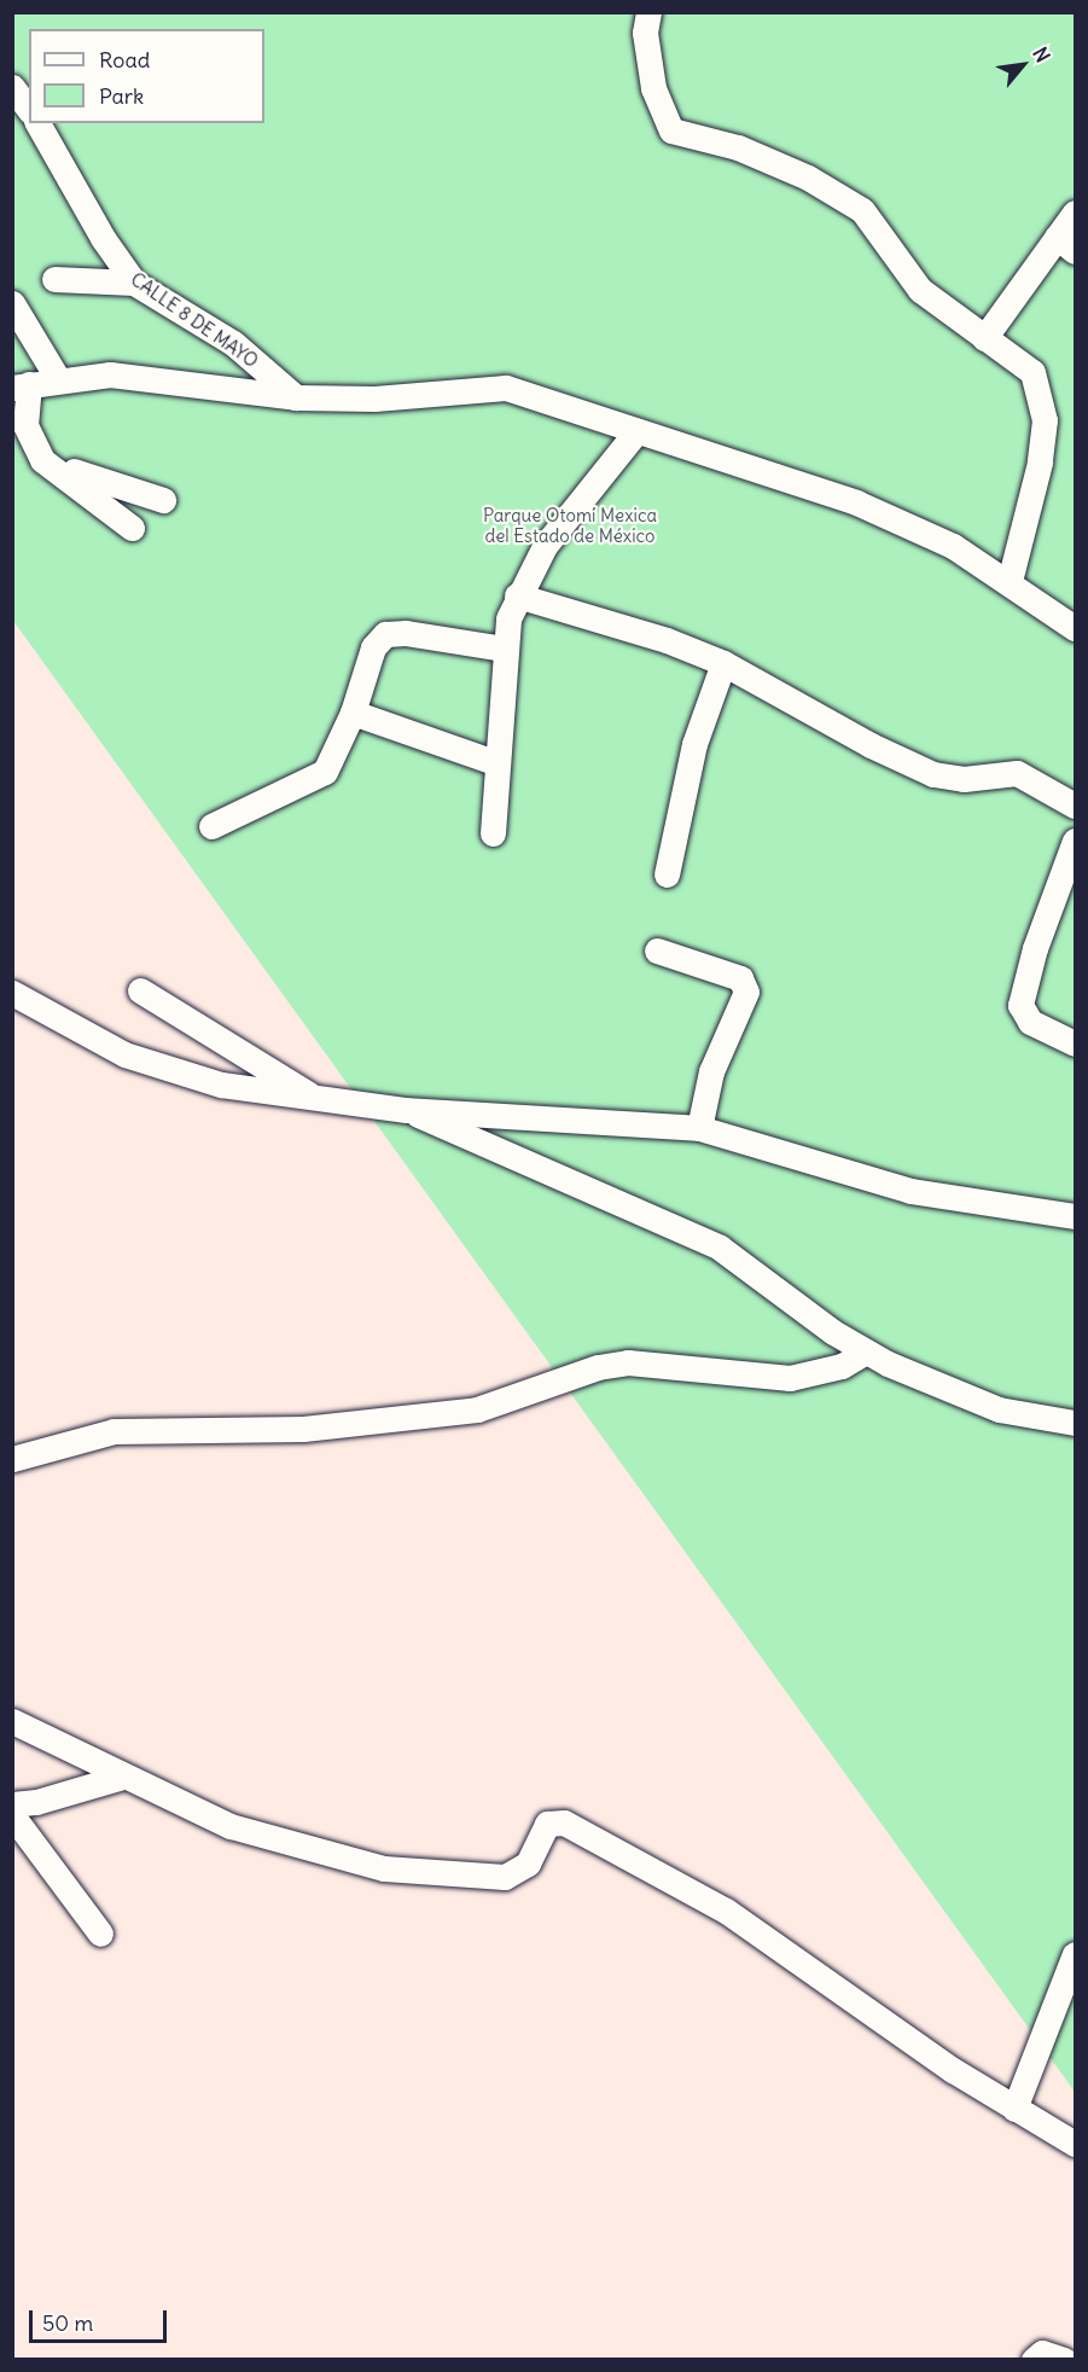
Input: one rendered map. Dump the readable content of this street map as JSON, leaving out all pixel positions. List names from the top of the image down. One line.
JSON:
{"streets":{"street":["CALLE 8 DE MAYO"]},"parks":["Parque Otomí Mexica del Estado de México"],"legend":["Road","Park"],"scale_bar":"50 m","north":"top right"}
